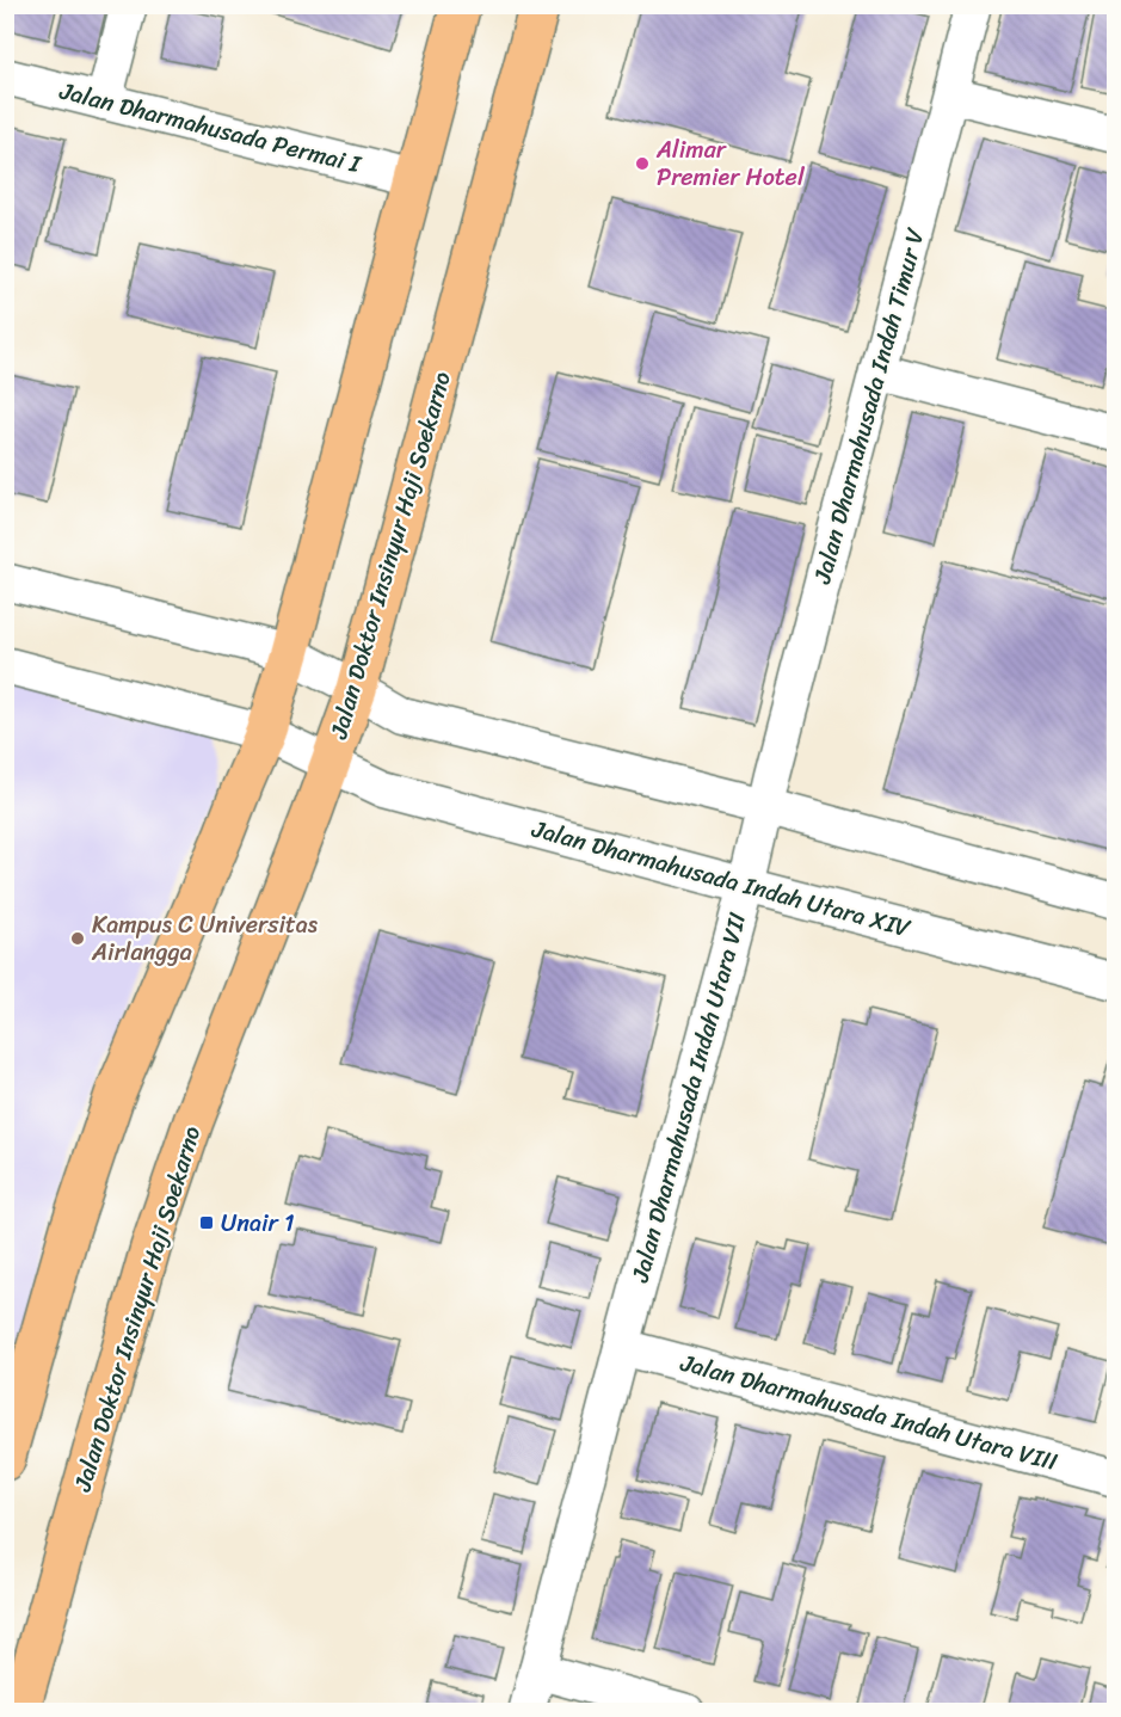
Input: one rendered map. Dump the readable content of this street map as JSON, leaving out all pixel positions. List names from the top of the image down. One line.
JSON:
{"streets":{"main road":["Jalan Doktor Insinyur Haji Soekarno"],"street":["Jalan Dharmahusada Permai I","Jalan Dharmahusada Indah Timur V","Jalan Dharmahusada Indah Utara XIV","Jalan Dharmahusada Indah Utara VII","Jalan Dharmahusada Indah Utara VIII"]},"crossings":[["Jalan Dharmahusada Indah Timur V","Jalan Dharmahusada Indah Utara VII"],["Jalan Doktor Insinyur Haji Soekarno","Jalan Dharmahusada Indah Utara XIV"],["Jalan Dharmahusada Indah Utara XIV","Jalan Dharmahusada Indah Utara VII"],["Jalan Dharmahusada Indah Utara VII","Jalan Dharmahusada Indah Utara VIII"]],"places":{"other":["Alimar Premier Hotel","Kampus C Universitas Airlangga"],"transit":["Unair 1"]}}
